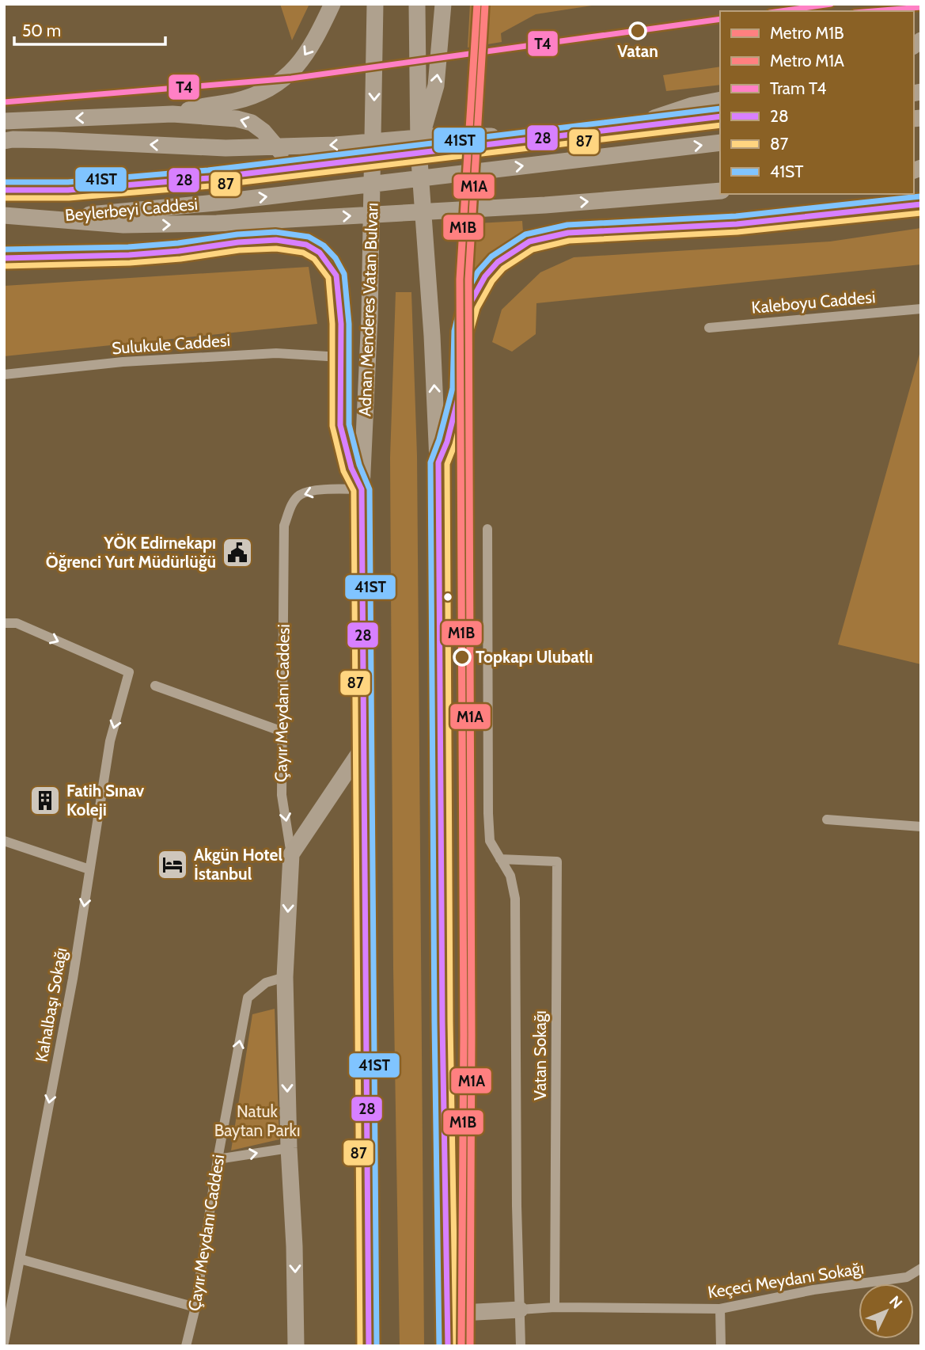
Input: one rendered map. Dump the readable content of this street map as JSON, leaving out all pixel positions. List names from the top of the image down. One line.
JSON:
{"streets":{"main road":["Beylerbeyi Caddesi","Adnan Menderes Vatan Bulvarı","Çayır Meydanı Caddesi"],"street":["Kaleboyu Caddesi","Sulukule Caddesi","Kahalbaşı Sokağı","Vatan Sokağı","Keçeci Meydanı Sokağı"]},"crossings":[["Adnan Menderes Vatan Bulvarı","Çayır Meydanı Caddesi"],["Vatan Sokağı","Keçeci Meydanı Sokağı"]],"one_way":["Kahalbaşı Sokağı"],"parks":["Natuk Baytan Parkı"],"places":{"other":["Vatan","Topkapı Ulubatlı"],"public building":["YÖK Edirnekapı Öğrenci Yurt Müdürlüğü"],"building":["Fatih Sınav Koleji"],"hotel":["Akgün Hotel İstanbul"]},"lines":["metro line M1B","tram line T4","metro line M1A","transit line 41ST","transit line 28","transit line 87"],"legend":["Metro M1B","Metro M1A","Tram T4","28","87","41ST"],"scale_bar":"50 m","north":"top right"}
